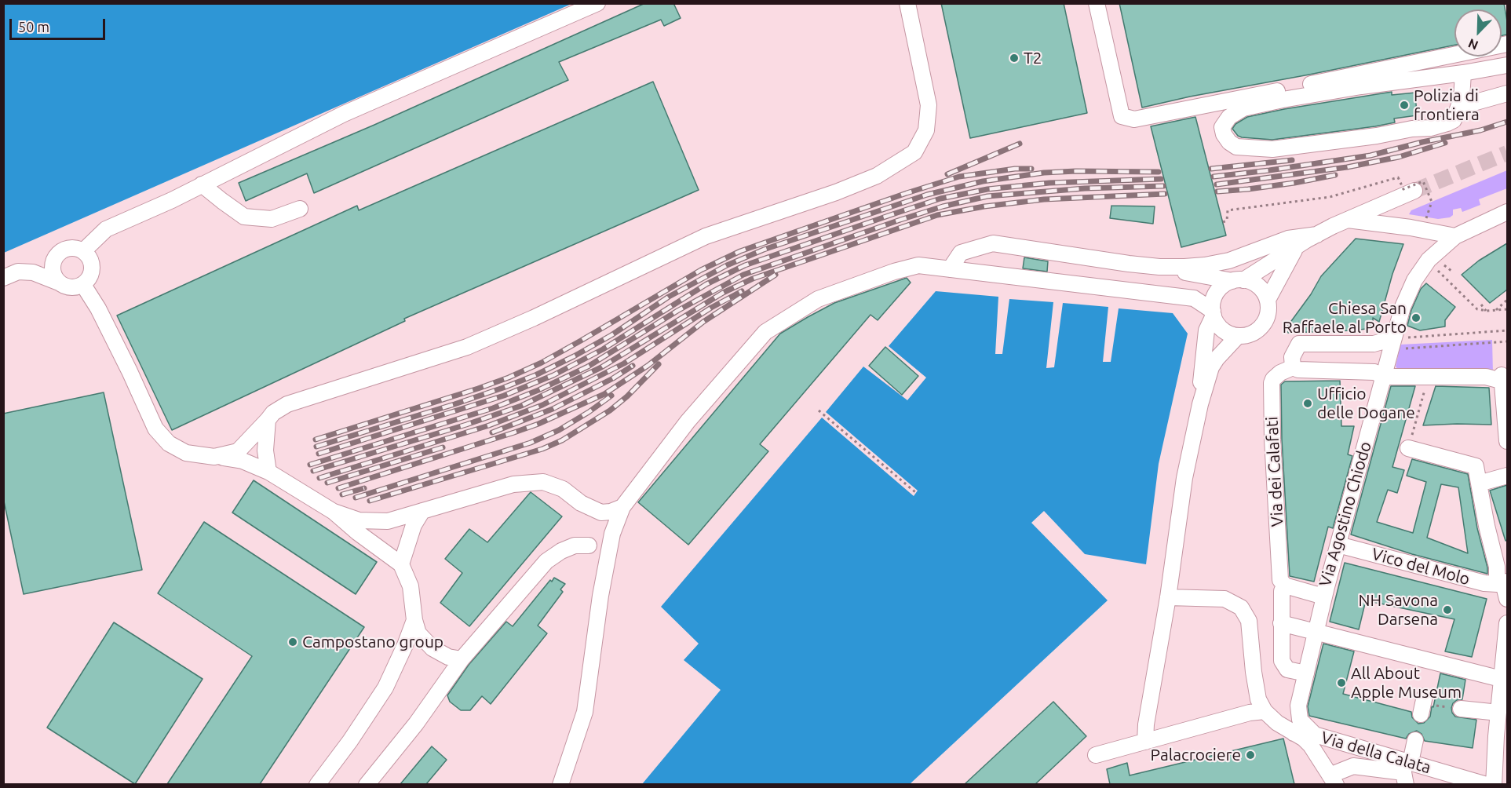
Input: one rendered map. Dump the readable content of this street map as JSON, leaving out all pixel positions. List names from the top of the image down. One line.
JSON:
{"streets":{"street":["Via dei Calafati","Via Agostino Chiodo","Vico del Molo","Via della Calata"]},"crossings":[["Via dei Calafati","Via Agostino Chiodo"],["Via Agostino Chiodo","Vico del Molo"]],"places":["T2","Polizia di frontiera","Chiesa San Raffaele al Porto","Ufficio delle Dogane","NH Savona Darsena","Campostano group","All About Apple Museum","Palacrociere"],"scale_bar":"50 m","north":"bottom left"}
